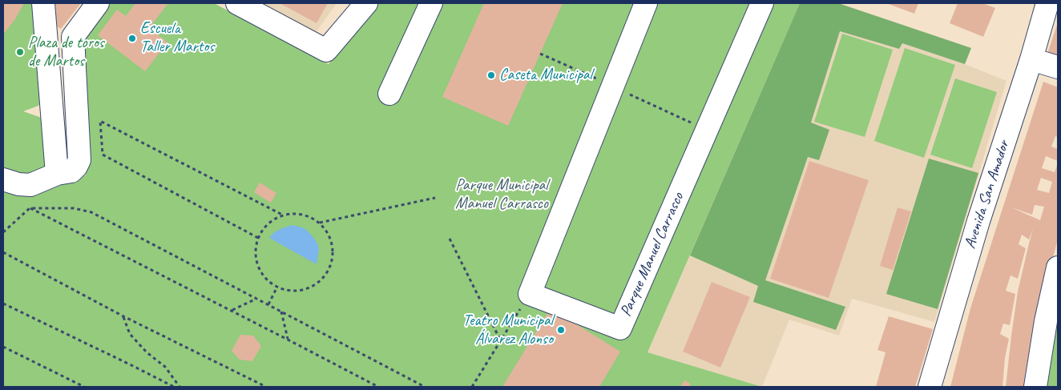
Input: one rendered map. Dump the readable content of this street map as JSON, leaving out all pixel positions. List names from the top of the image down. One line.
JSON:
{"streets":{"street":["Avenida San Amador","Parque Manuel Carrasco"]},"parks":["Parque Municipal Manuel Carrasco"],"places":["Escuela Taller Martos","Plaza de toros de Martos","Caseta Municipal","Teatro Municipal Álvarez Alonso"]}
